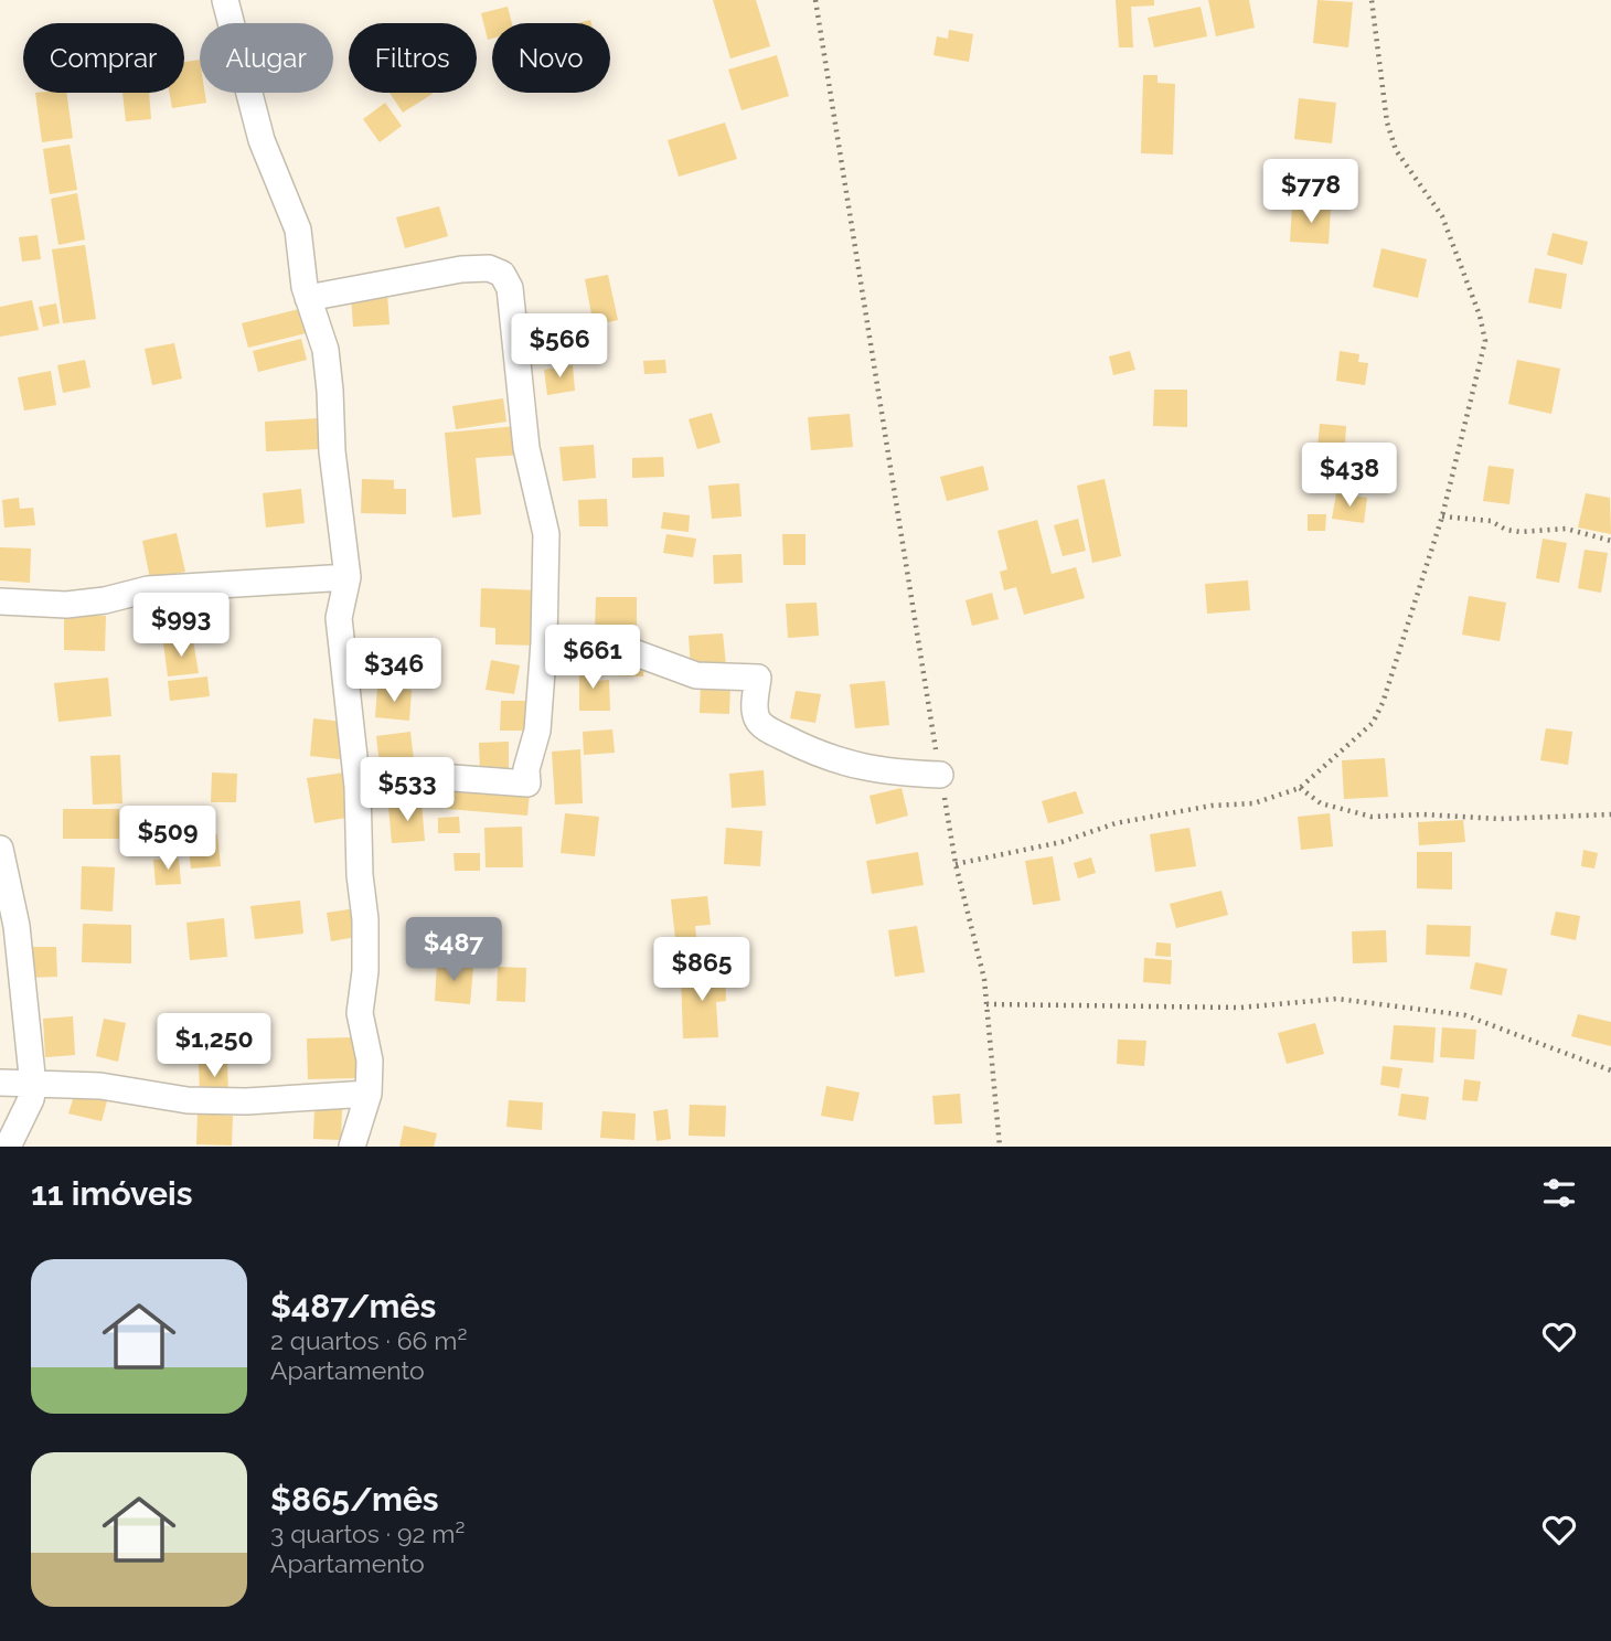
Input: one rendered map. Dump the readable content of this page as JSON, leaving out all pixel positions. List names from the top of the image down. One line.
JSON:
{"page":{"chip":["Comprar","Alugar","Filtros","Novo"],"price":["$778","$566","$438","$993","$661","$346","$533","$509","$487","$865","$1,250"],"heading":"11 imóveis","list":[{"name":"$487/mês","note":"2 quartos · 66 m² · Apartamento"},{"name":"$865/mês","note":"3 quartos · 92 m² · Apartamento"}]}}
